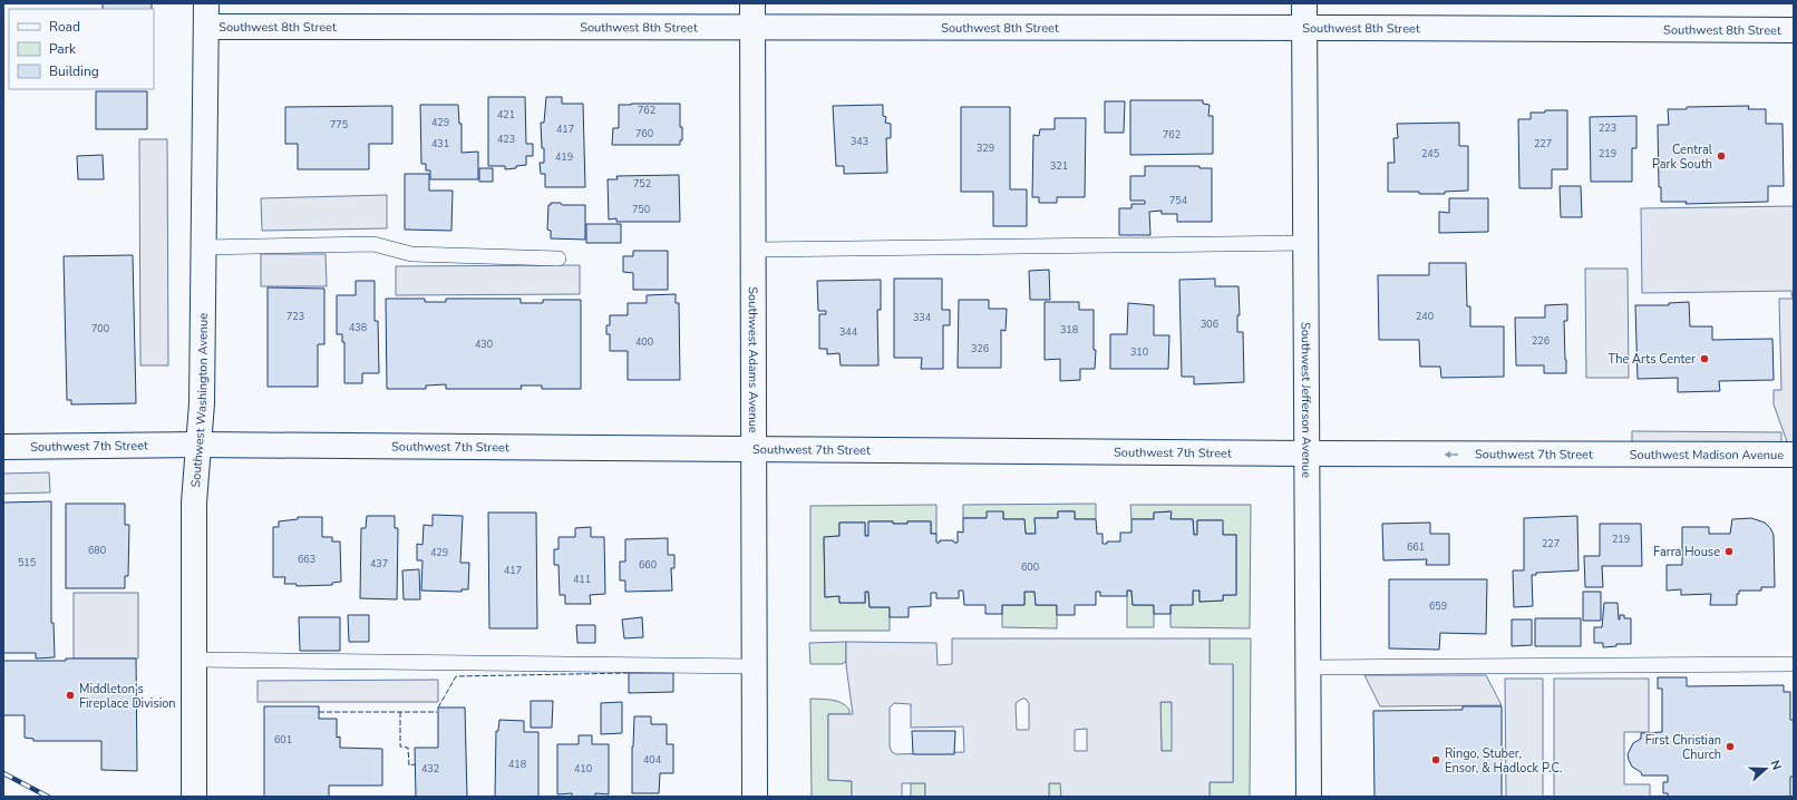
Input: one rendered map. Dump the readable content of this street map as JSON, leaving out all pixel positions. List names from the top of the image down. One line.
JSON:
{"streets":{"street":["Southwest 8th Street","Southwest Adams Avenue","Southwest Washington Avenue","Southwest Jefferson Avenue","Southwest 7th Street","Southwest Madison Avenue"]},"crossings":[["Southwest 8th Street","Southwest Adams Avenue"],["Southwest 8th Street","Southwest Washington Avenue"],["Southwest 8th Street","Southwest Jefferson Avenue"],["Southwest Adams Avenue","Southwest 7th Street"],["Southwest Washington Avenue","Southwest 7th Street"],["Southwest Jefferson Avenue","Southwest 7th Street"],["Southwest 7th Street","Southwest Madison Avenue"]],"places":["Central Park South","The Arts Center","Farra House","Middleton's Fireplace Division","First Christian Church","Ringo, Stuber, Ensor, & Hadlock P.C."],"house_numbers":["762","421","429","775","223","417","760","762","423","343","431","227","329","245","219","419","321","752","754","750","723","240","334","306","438","700","318","344","226","400","430","326","310","219","227","661","680","429","663","515","437","660","600","417","411","659","601","404","418","432","410"],"legend":["Road","Park","Building"],"north":"right"}
